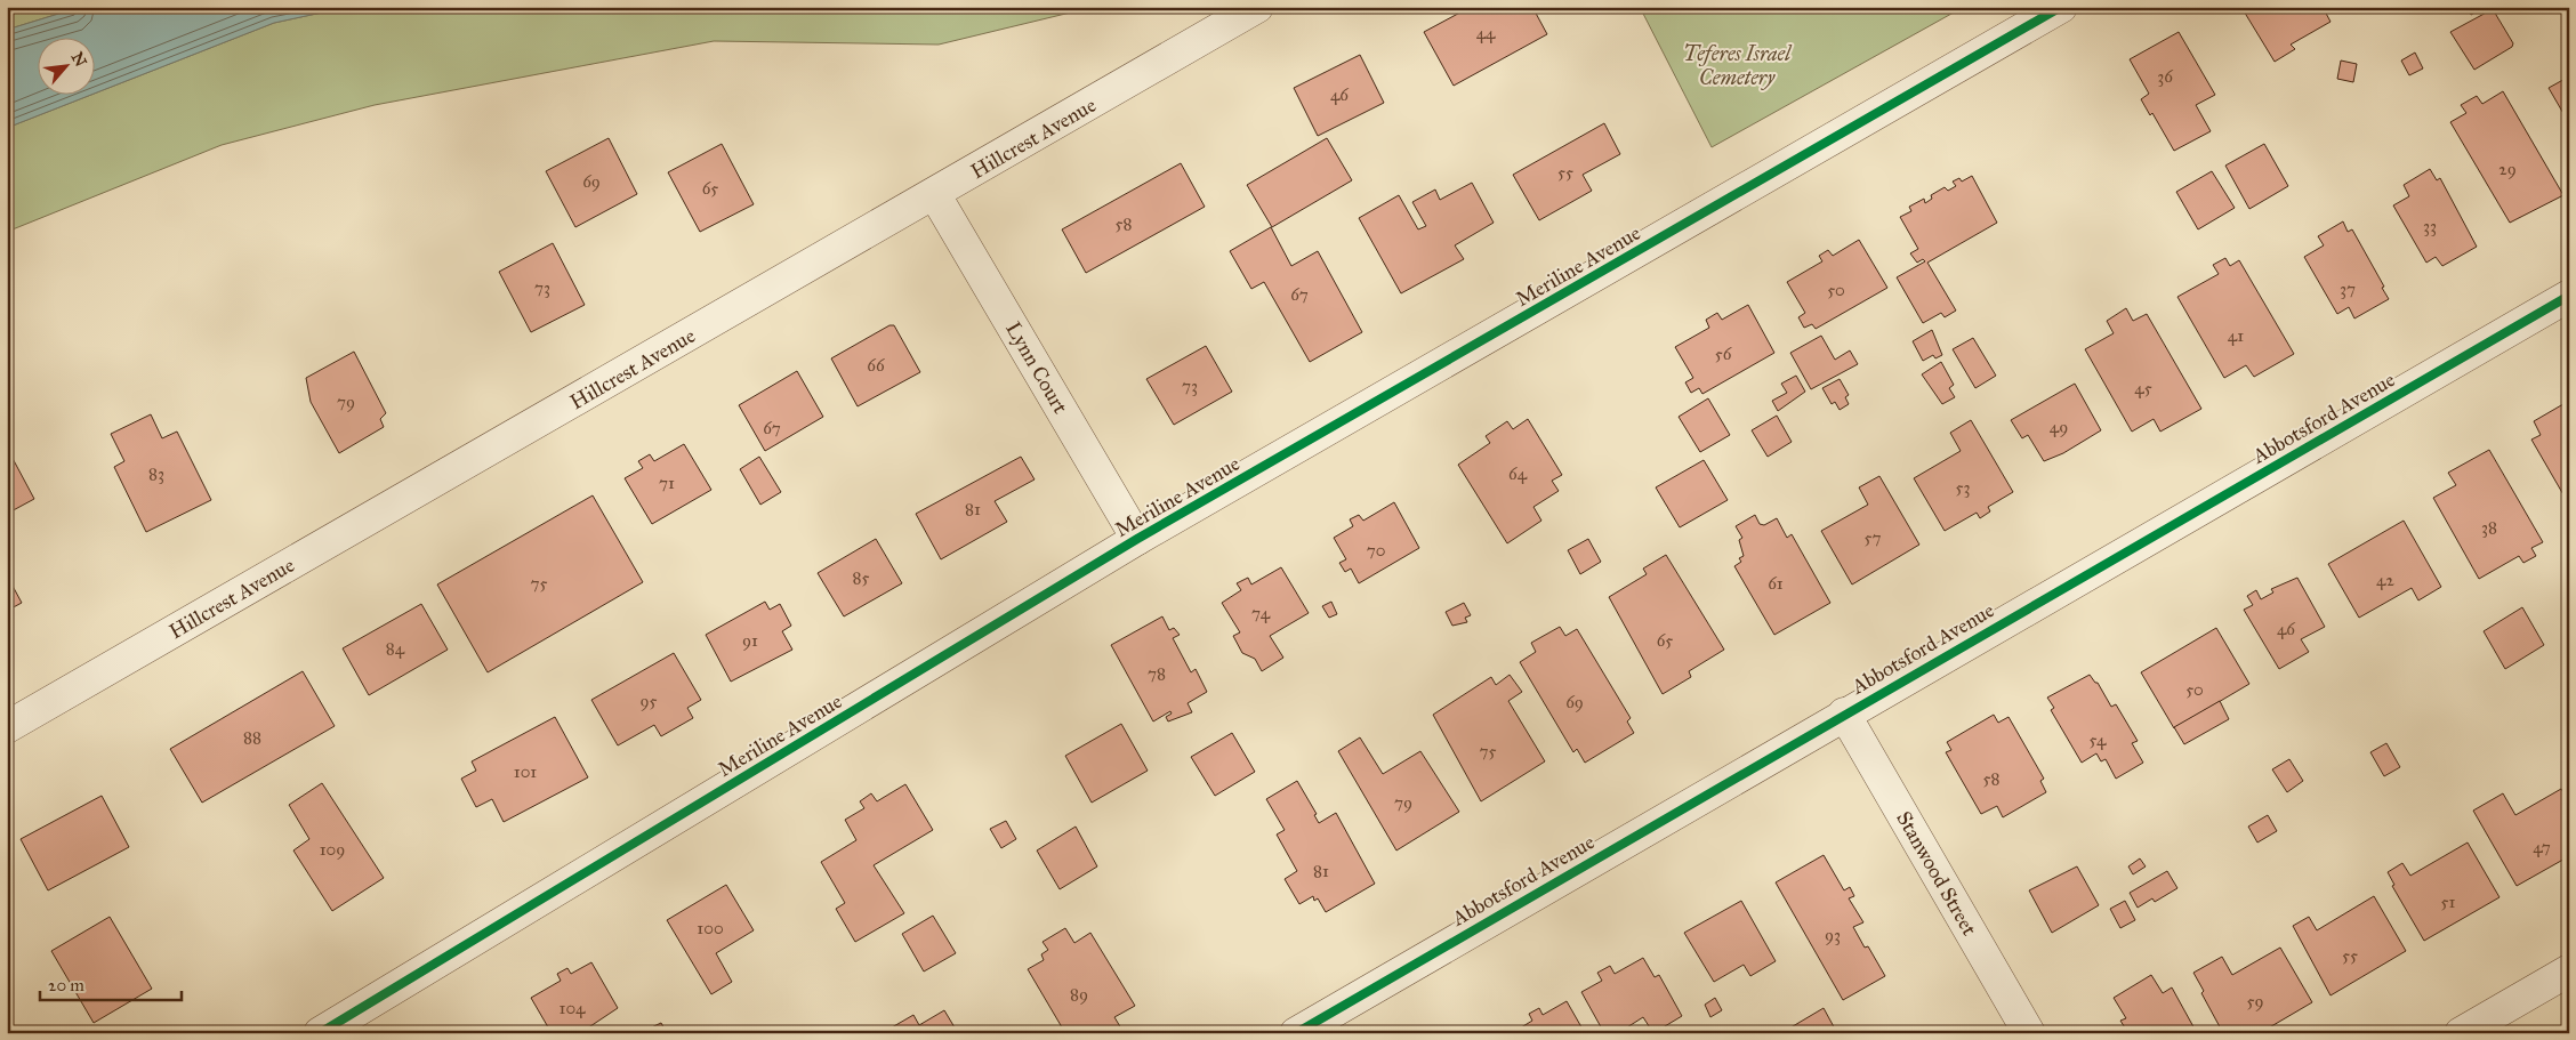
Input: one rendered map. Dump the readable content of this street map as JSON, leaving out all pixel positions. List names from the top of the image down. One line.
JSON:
{"streets":{"street":["Hillcrest Avenue","Meriline Avenue","Lynn Court","Abbotsford Avenue","Stanwood Street"]},"crossings":[["Hillcrest Avenue","Lynn Court"],["Meriline Avenue","Lynn Court"],["Abbotsford Avenue","Stanwood Street"]],"parks":["Teferes Israel Cemetery"],"house_numbers":["44","36","46","29","55","69","65","58","33","73","37","50","67","41","56","66","73","45","79","49","67","83","64","71","53","81","38","57","70","85","42","75","61","74","46","91","65","84","78","50","95","69","88","54","75","101","58","79","47","109","81","51","100","93","55","89","59","104"],"scale_bar":"20 m","north":"top right"}
